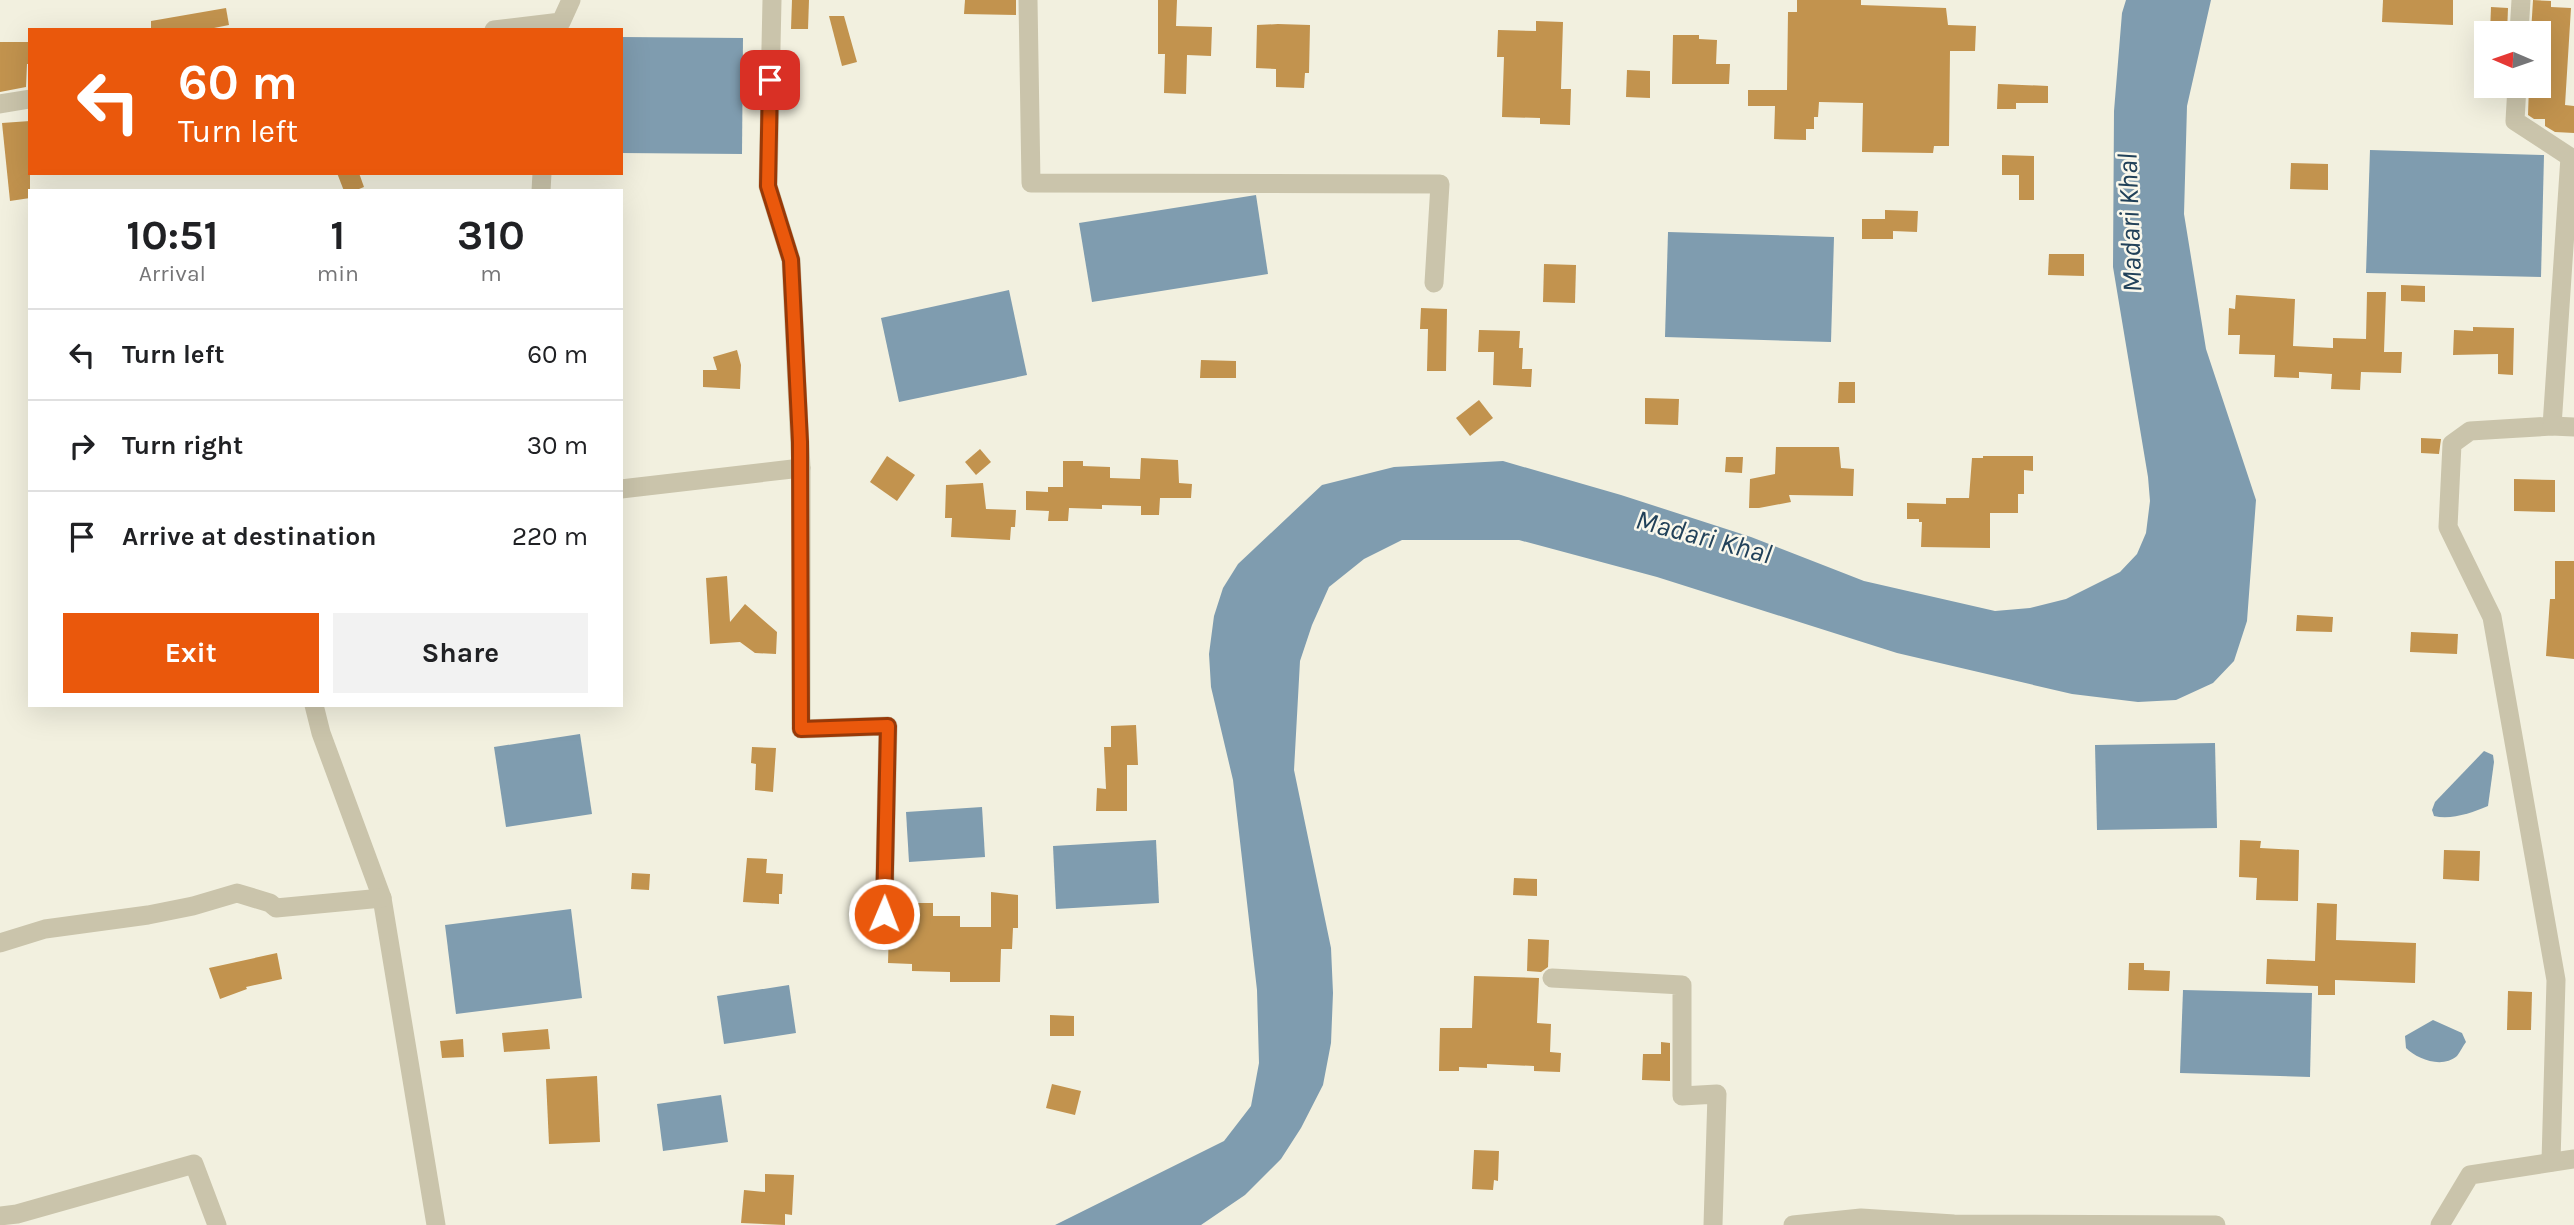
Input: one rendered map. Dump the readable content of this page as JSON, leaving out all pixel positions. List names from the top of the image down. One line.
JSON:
{"water":["Madari Khal"],"north":"left","page":{"turn":["60 m","Turn left"],"eta":["10:51","Arrival","1","min","310","m"],"list":[{"name":"Turn left","value":"60 m"},{"name":"Turn right","value":"30 m"},{"name":"Arrive at destination","value":"220 m"}],"buttons":["Exit","Share"]}}
